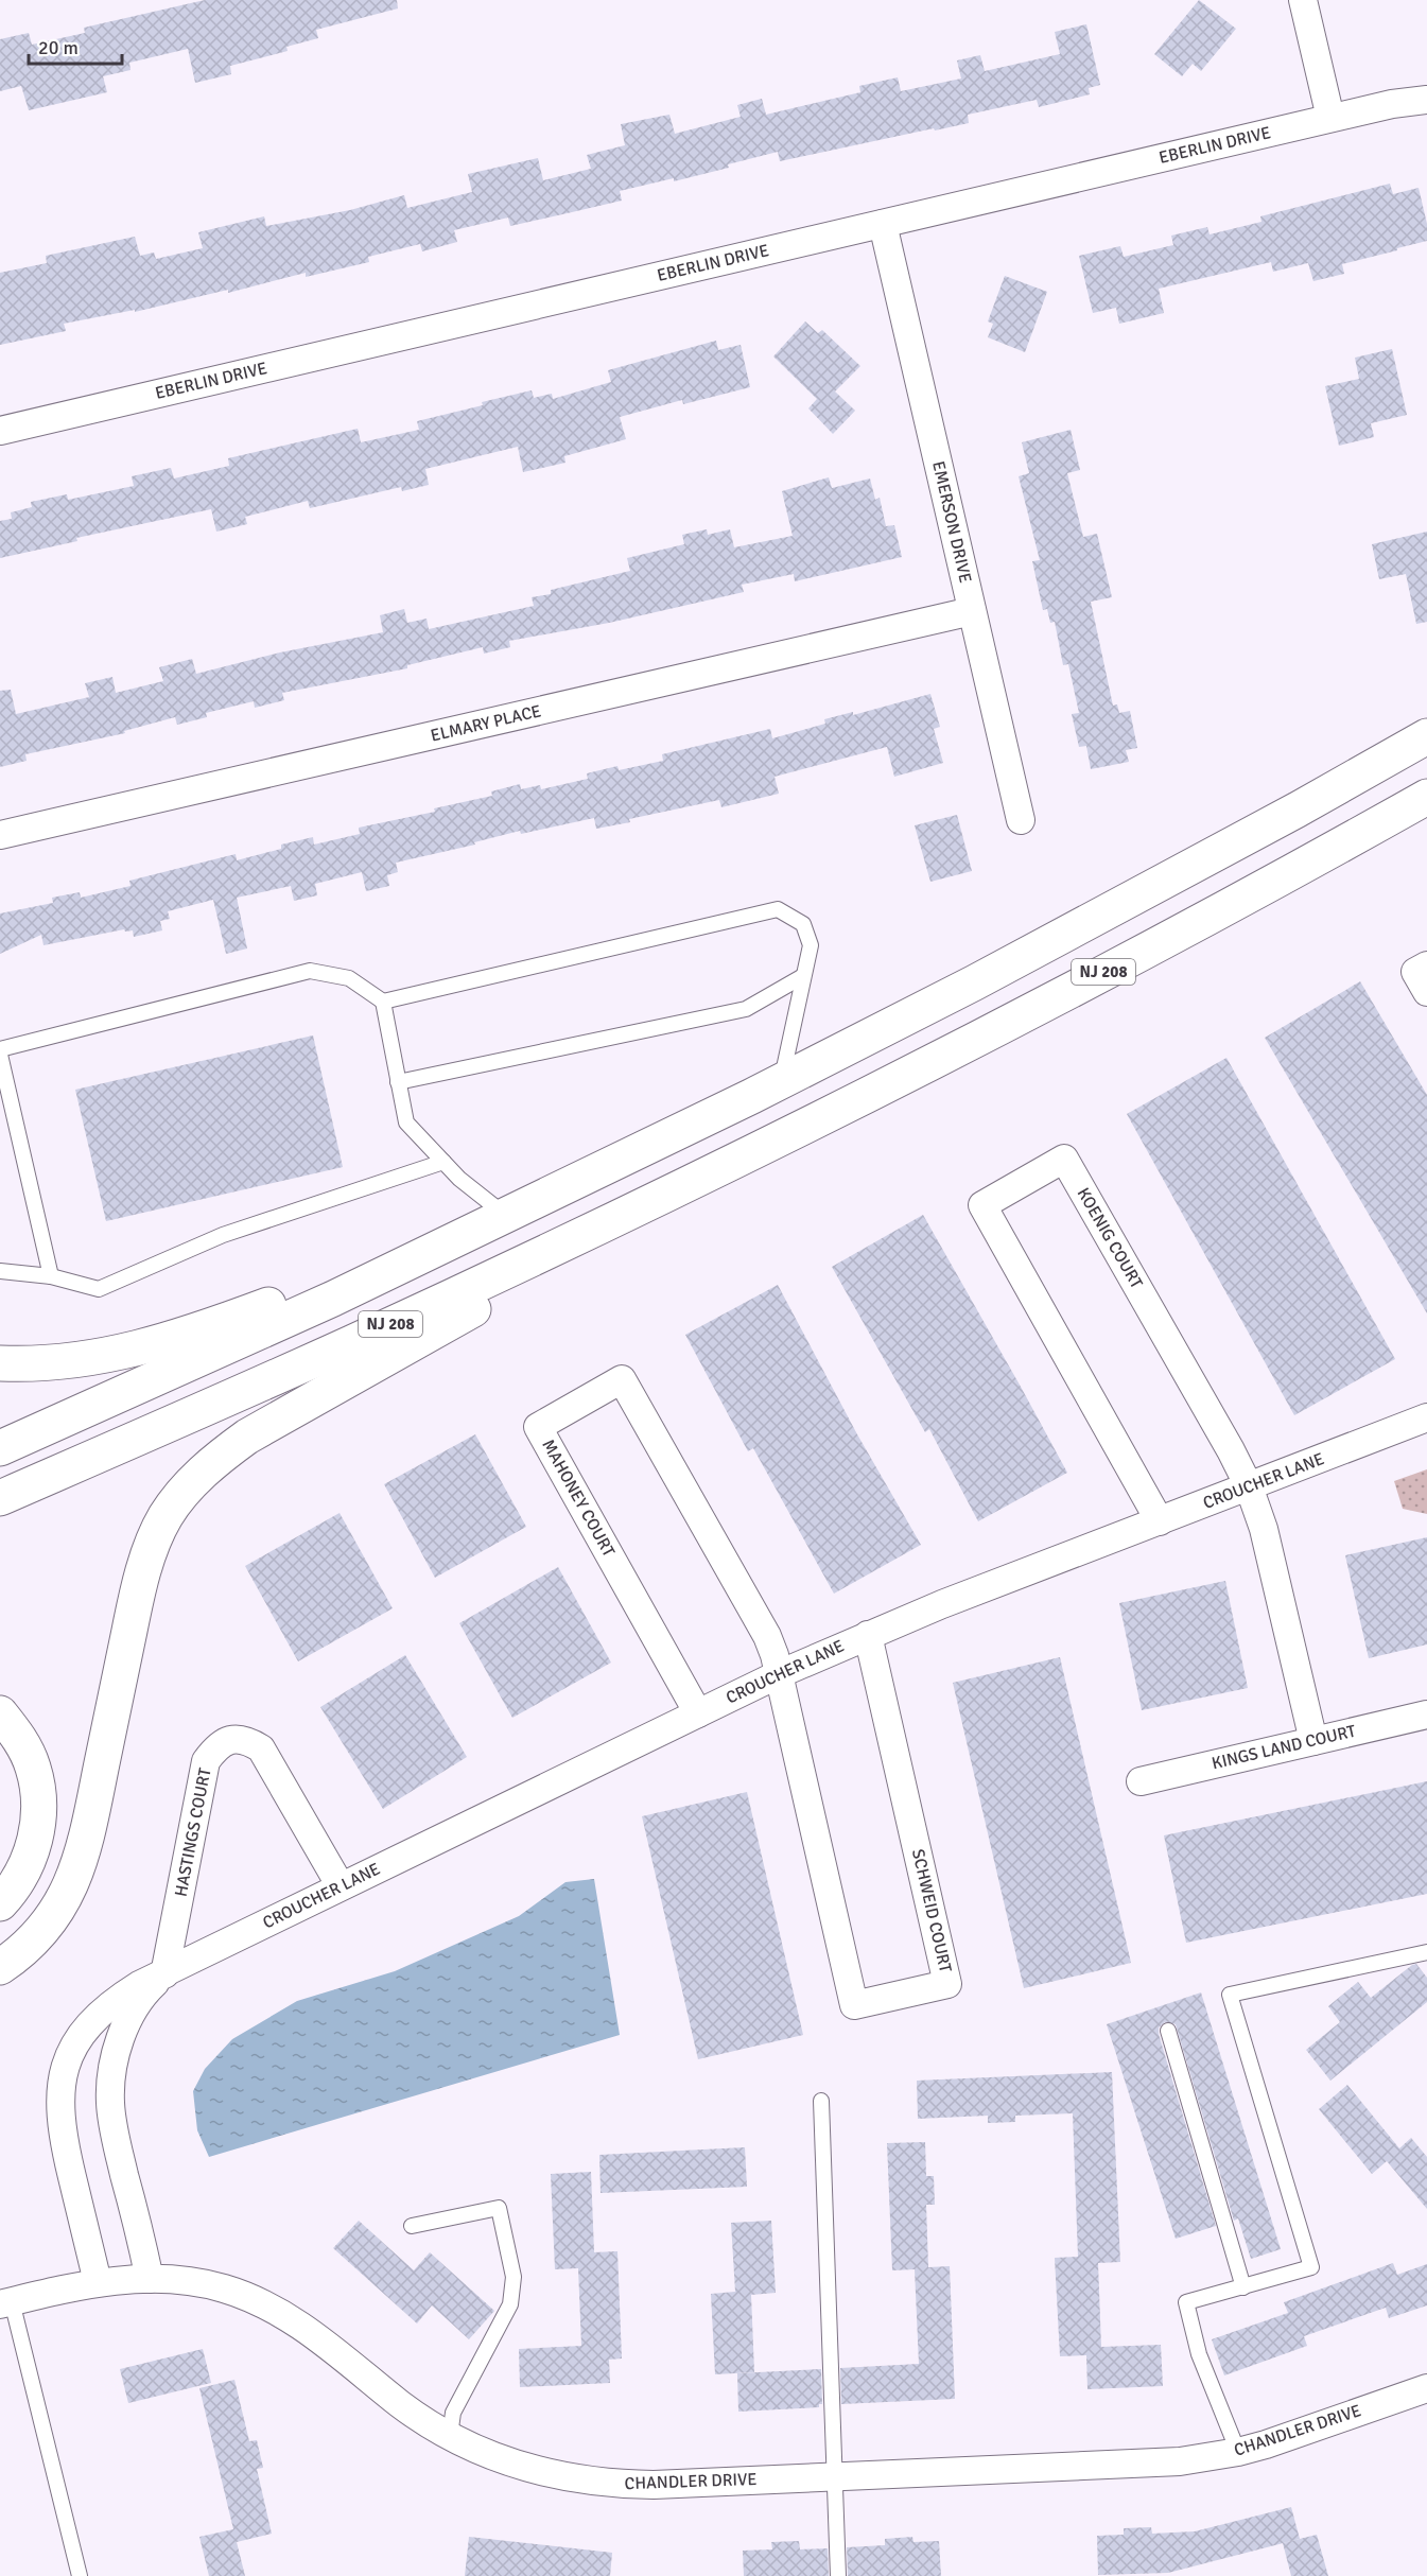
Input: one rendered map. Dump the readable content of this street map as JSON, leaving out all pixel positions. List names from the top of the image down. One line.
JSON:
{"streets":{"highway":["NJ 208"],"street":["EBERLIN DRIVE","EMERSON DRIVE","ELMARY PLACE","KOENIG COURT","CROUCHER LANE","MAHONEY COURT","KINGS LAND COURT","HASTINGS COURT","SCHWEID COURT","CHANDLER DRIVE"]},"crossings":[["EBERLIN DRIVE","EMERSON DRIVE"],["EMERSON DRIVE","ELMARY PLACE"],["KOENIG COURT","CROUCHER LANE"],["KOENIG COURT","KINGS LAND COURT"],["CROUCHER LANE","MAHONEY COURT"],["CROUCHER LANE","HASTINGS COURT"],["CROUCHER LANE","SCHWEID COURT"],["CROUCHER LANE","CHANDLER DRIVE"],["MAHONEY COURT","SCHWEID COURT"]],"scale_bar":"20 m"}
